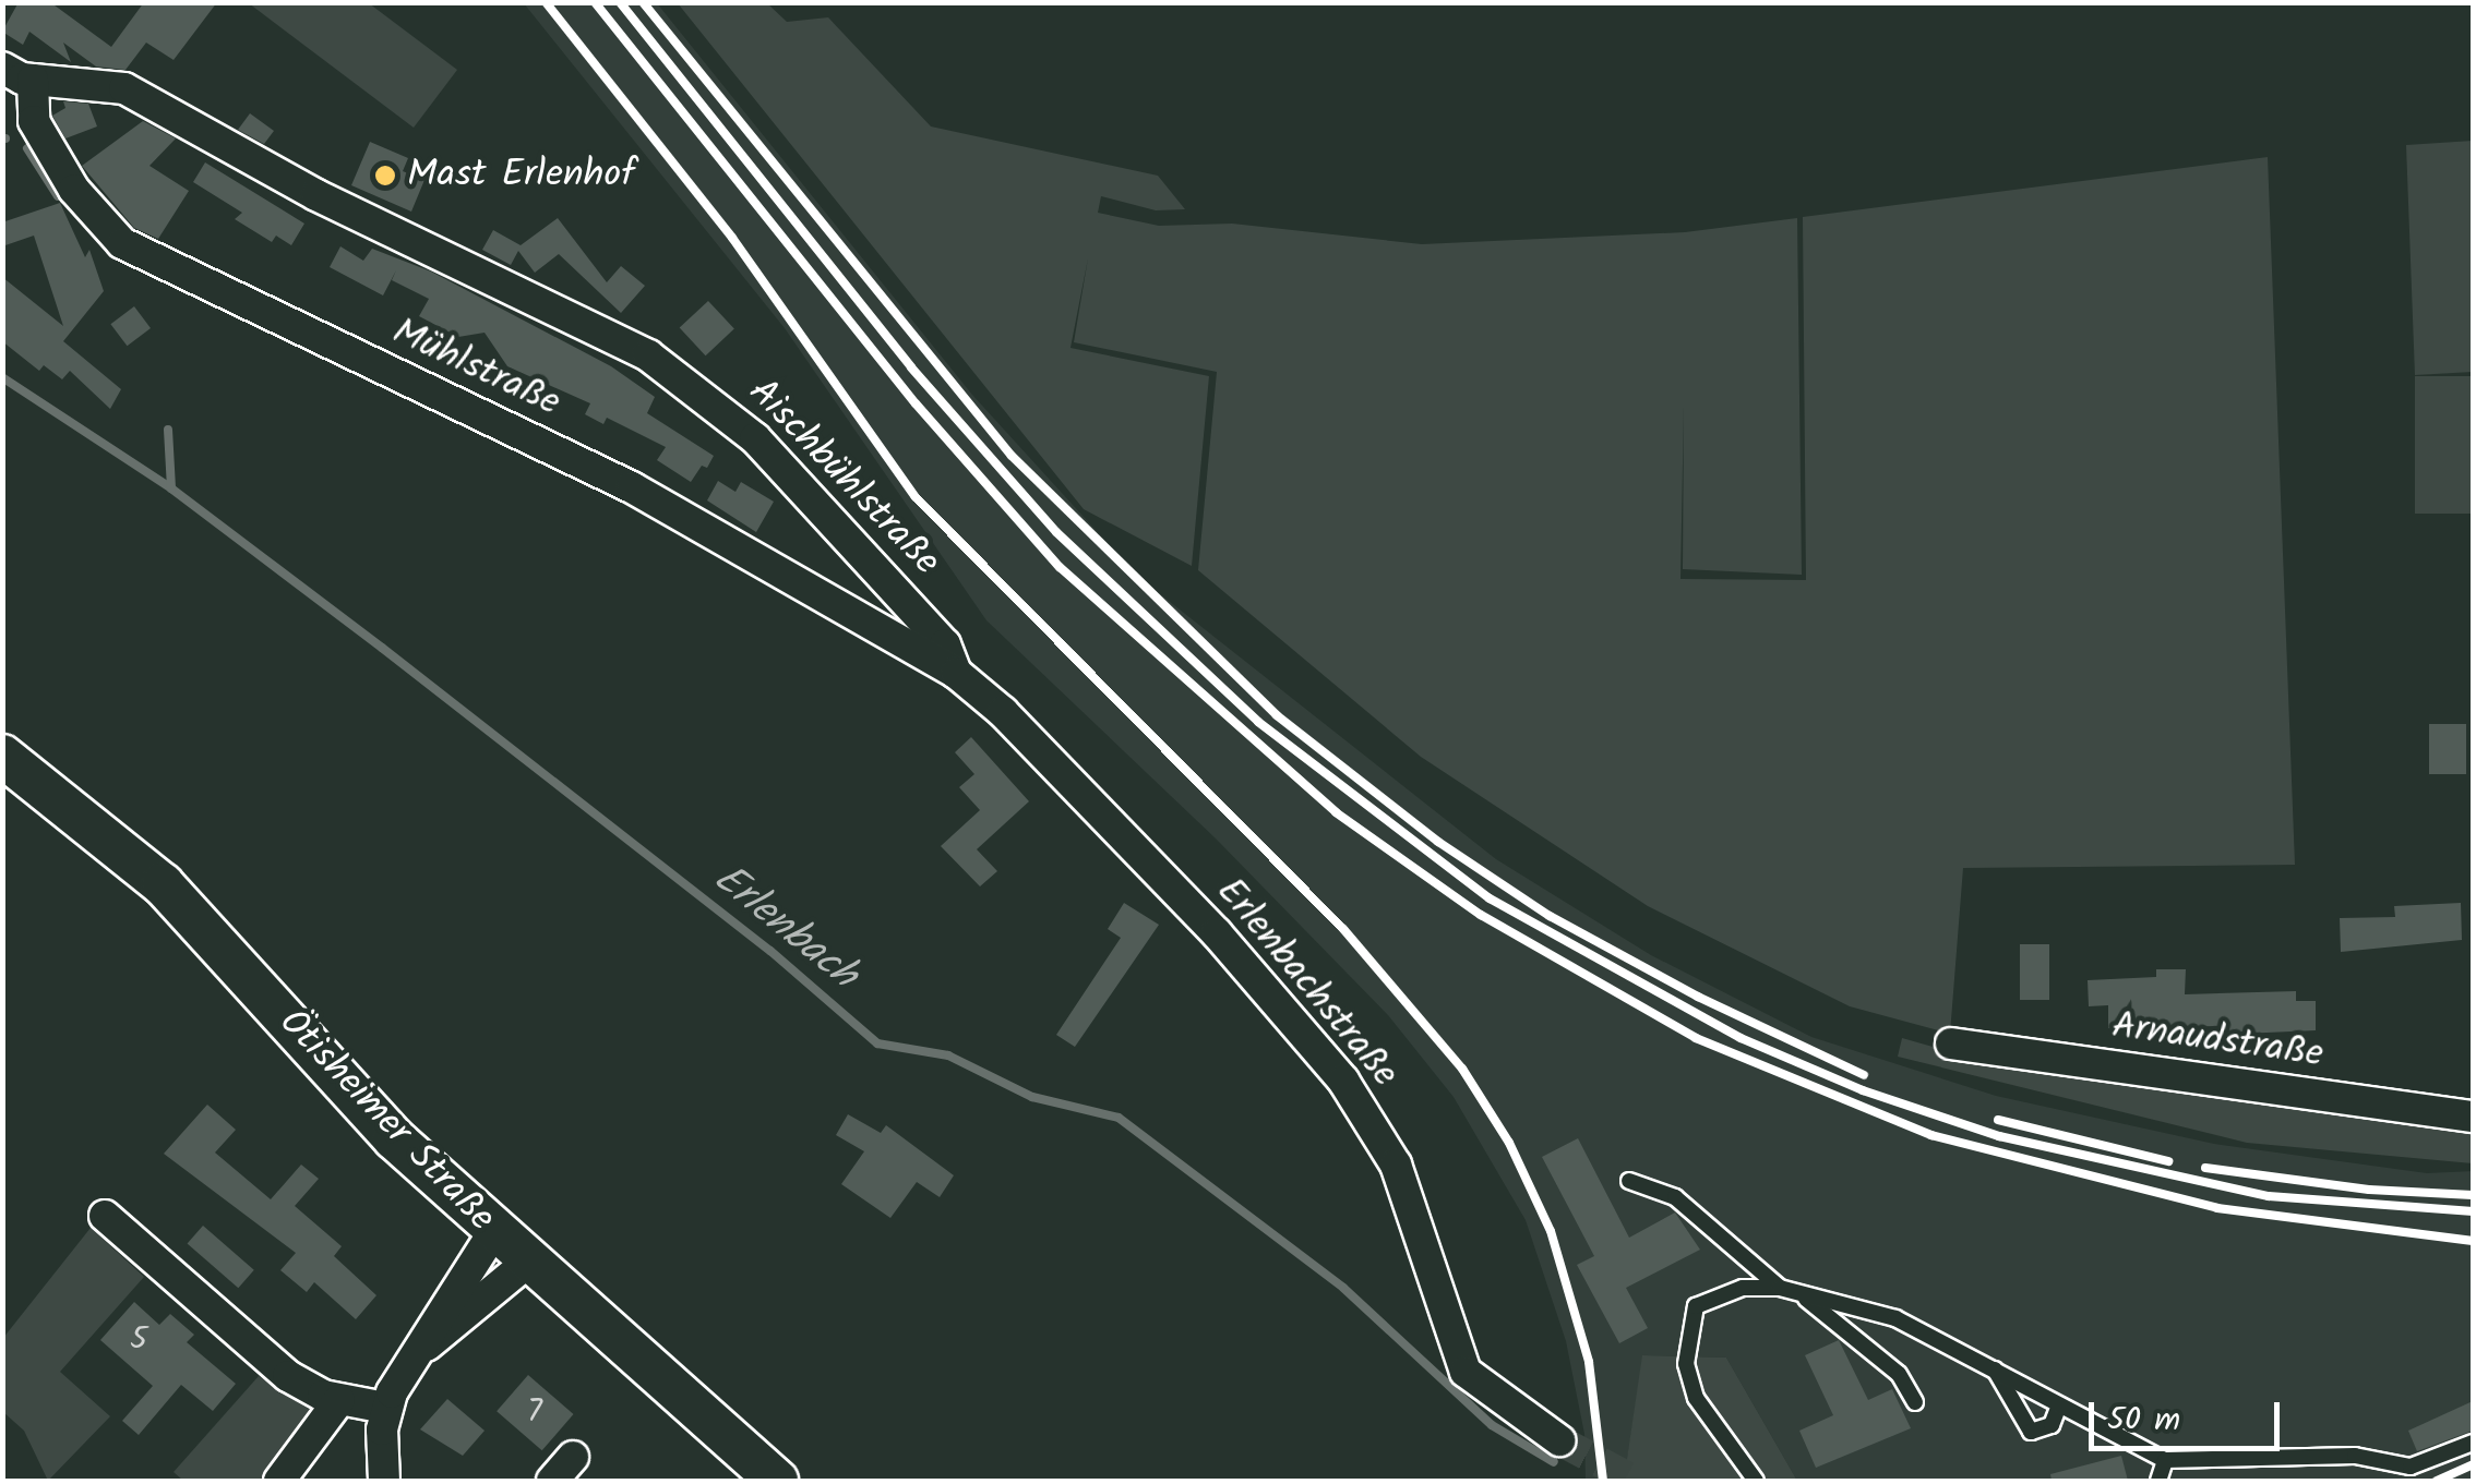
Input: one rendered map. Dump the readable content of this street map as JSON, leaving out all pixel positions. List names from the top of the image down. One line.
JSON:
{"streets":{"main road":["Ötisheimer Straße"],"street":["Mühlstraße","Aischbühlstraße","Erlenbachstraße","Arnaudstraße"]},"crossings":[["Mühlstraße","Aischbühlstraße"],["Mühlstraße","Erlenbachstraße"],["Aischbühlstraße","Erlenbachstraße"]],"water":["Erlenbach"],"places":["Mast Erlenhof"],"house_numbers":["5","7"],"scale_bar":"50 m"}
